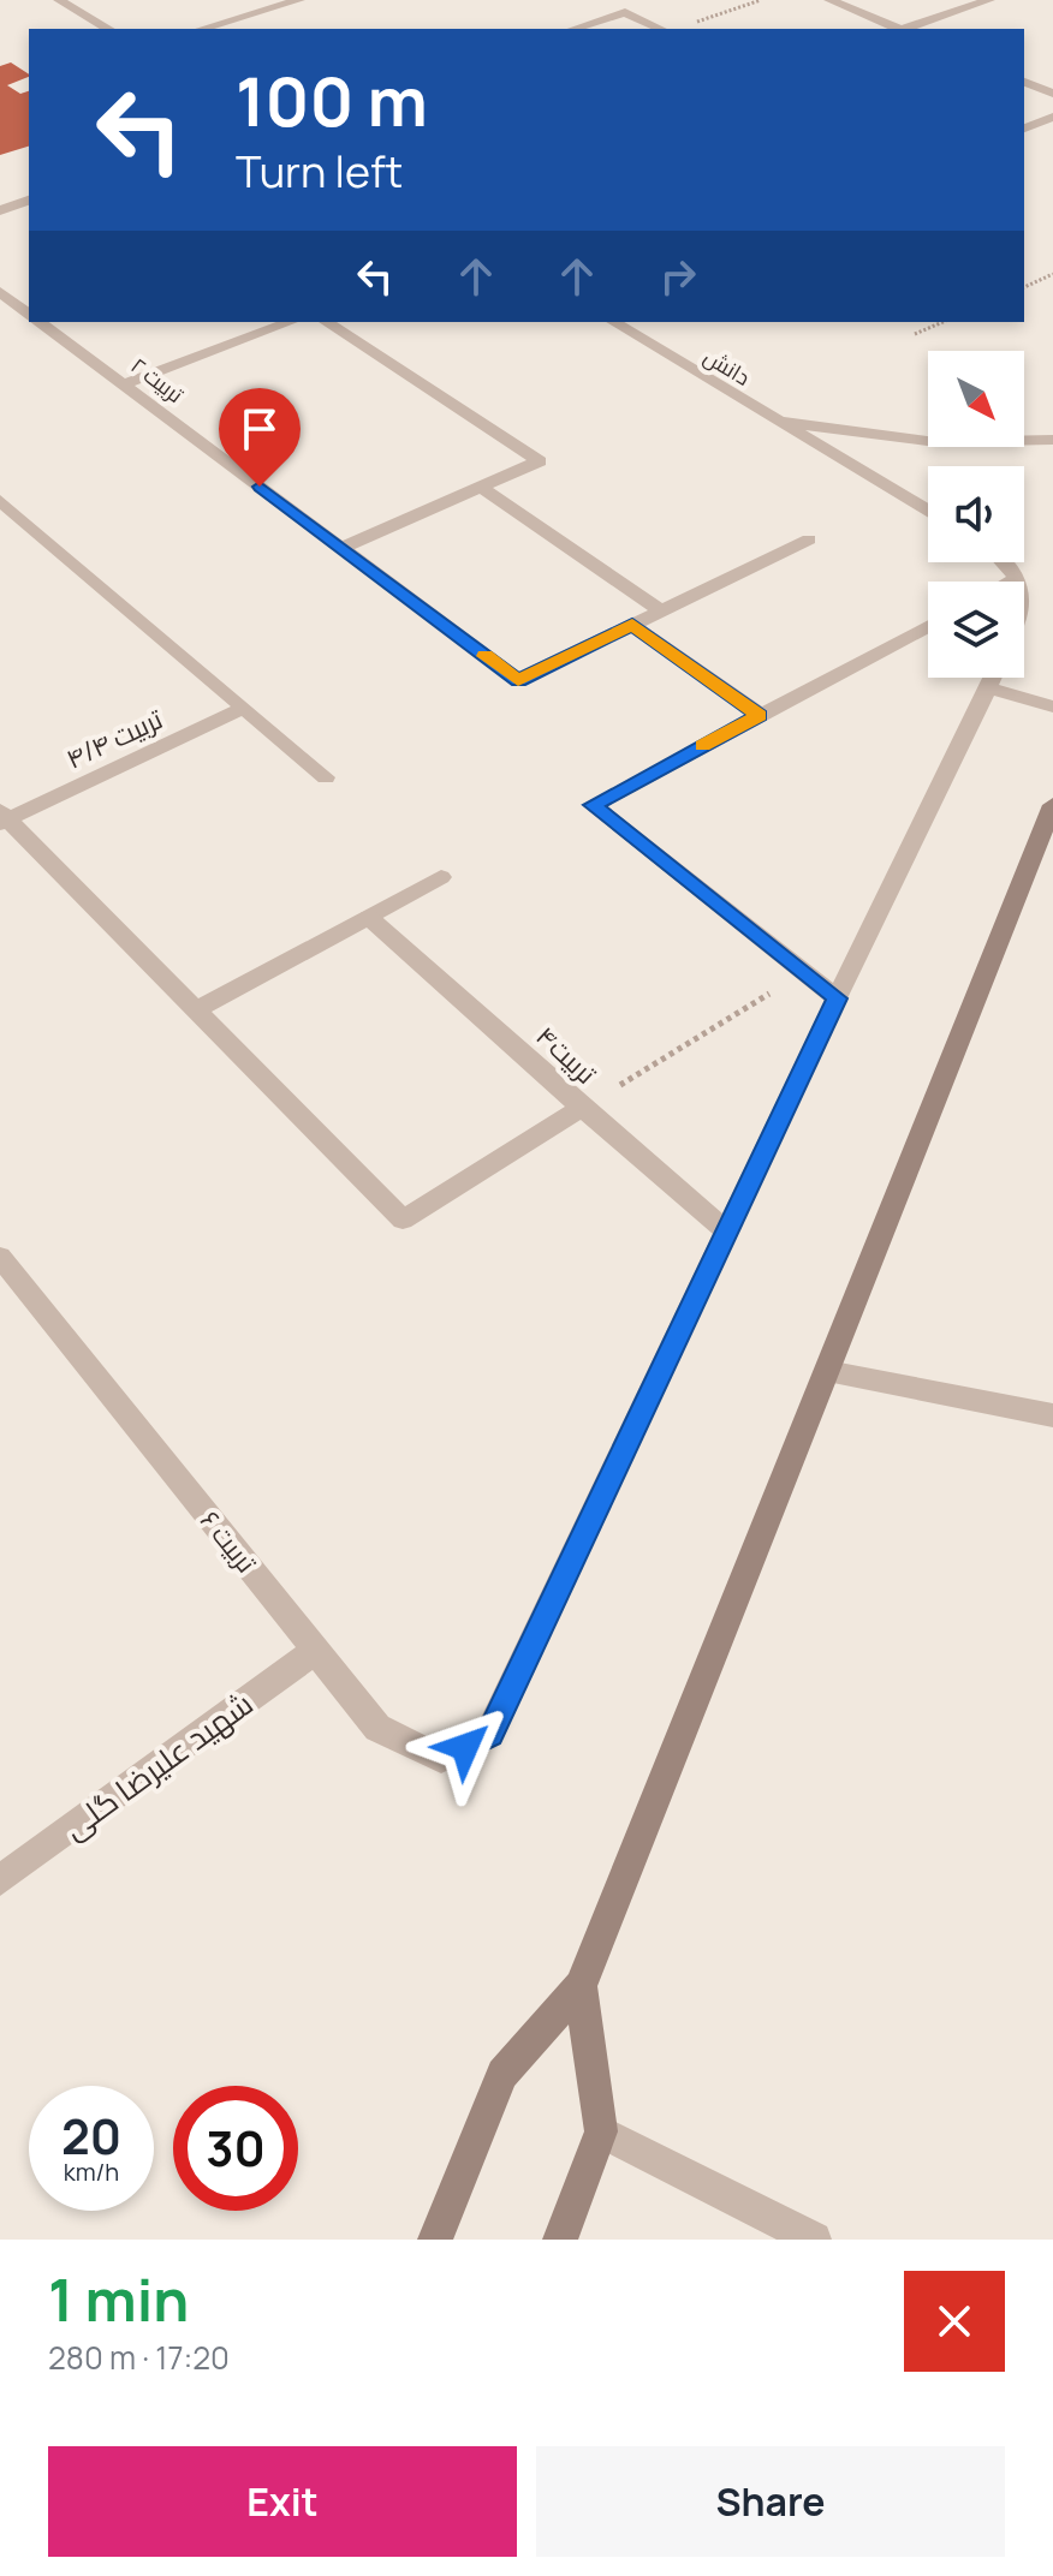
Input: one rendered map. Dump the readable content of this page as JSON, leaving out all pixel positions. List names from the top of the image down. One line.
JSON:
{"streets":{"street":["دانش","تربیت ۲","تربیت ۴/۴","تربیت۴","تربیت ۶","شهید علیرضا گلی"]},"crossings":[["تربیت ۴/۴","تربیت۴"],["تربیت ۶","شهید علیرضا گلی"]],"north":"bottom right","page":{"turn":["100 m","Turn left"],"speed":"20 km/h","limit":"30","heading":["1 min","280 m · 17:20"],"buttons":["Exit","Share"]}}
